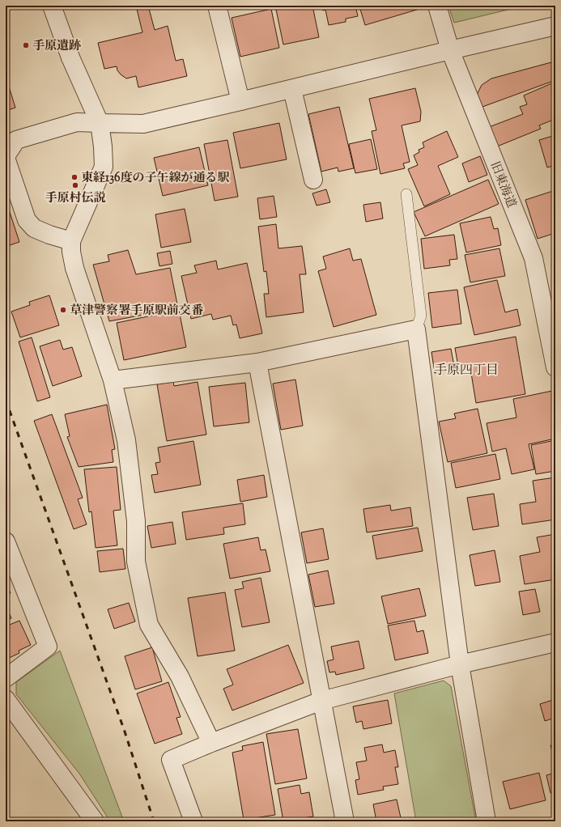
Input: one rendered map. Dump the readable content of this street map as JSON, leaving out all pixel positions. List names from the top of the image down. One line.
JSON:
{"streets":{"street":["旧東海道"]},"districts":["手原四丁目"],"places":["手原遺跡","東経136度の子午線が通る駅","手原村伝説","草津警察署手原駅前交番"]}
